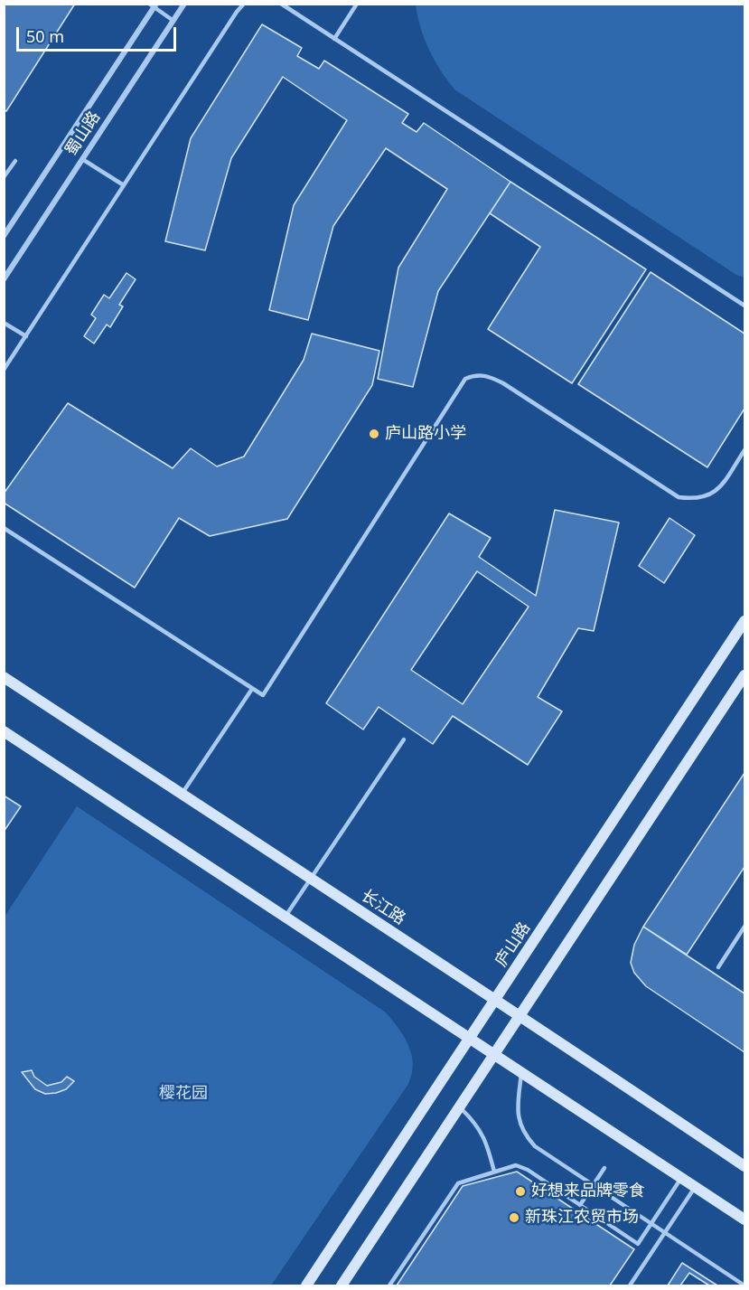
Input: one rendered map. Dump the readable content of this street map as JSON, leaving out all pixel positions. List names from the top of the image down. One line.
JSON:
{"streets":{"street":["蜀山路","长江路","庐山路"]},"crossings":[["长江路","庐山路"]],"parks":["樱花园"],"places":["庐山路小学","好想来品牌零食","新珠江农贸市场"],"scale_bar":"50 m"}
